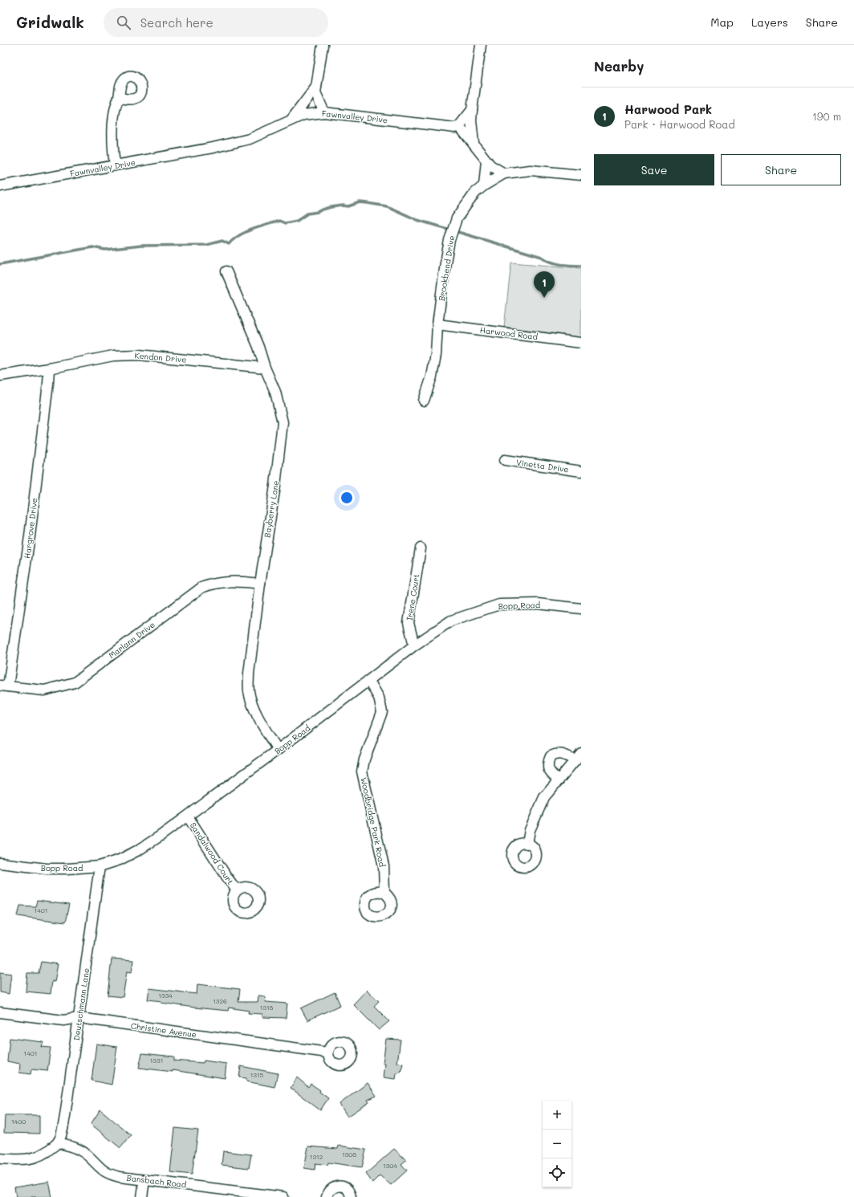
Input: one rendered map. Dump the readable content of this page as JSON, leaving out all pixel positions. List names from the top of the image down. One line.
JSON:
{"streets":{"street":["Fawnvalley Drive","Brookbend Drive","Harwood Road","Kendon Drive","Vinetta Drive","Bayberry Lane","Hargrove Drive","Irene Court","Bopp Road","Marlann Drive","Woodbridge Park Road","Sandalwood Court","Deutschmann Lane","Christine Avenue","Bansbach Road"]},"crossings":[["Brookbend Drive","Harwood Road"],["Kendon Drive","Bayberry Lane"],["Kendon Drive","Hargrove Drive"],["Bayberry Lane","Bopp Road"],["Bayberry Lane","Marlann Drive"],["Hargrove Drive","Marlann Drive"],["Irene Court","Bopp Road"],["Bopp Road","Woodbridge Park Road"],["Bopp Road","Sandalwood Court"],["Bopp Road","Deutschmann Lane"],["Deutschmann Lane","Christine Avenue"],["Deutschmann Lane","Bansbach Road"]],"house_numbers":["1401","1334","1326","1318","1401","1331","1315","1400","1308","1312","1304"],"page":{"header":"Gridwalk","search":"Search here","nav":["Map","Layers","Share"],"heading":"Nearby","list":[{"mark":"1","name":"Harwood Park","note":"Park · Harwood Road","value":"190 m"}],"buttons":["Save","Share"],"pins":"1","map_buttons":["+","−"]}}
